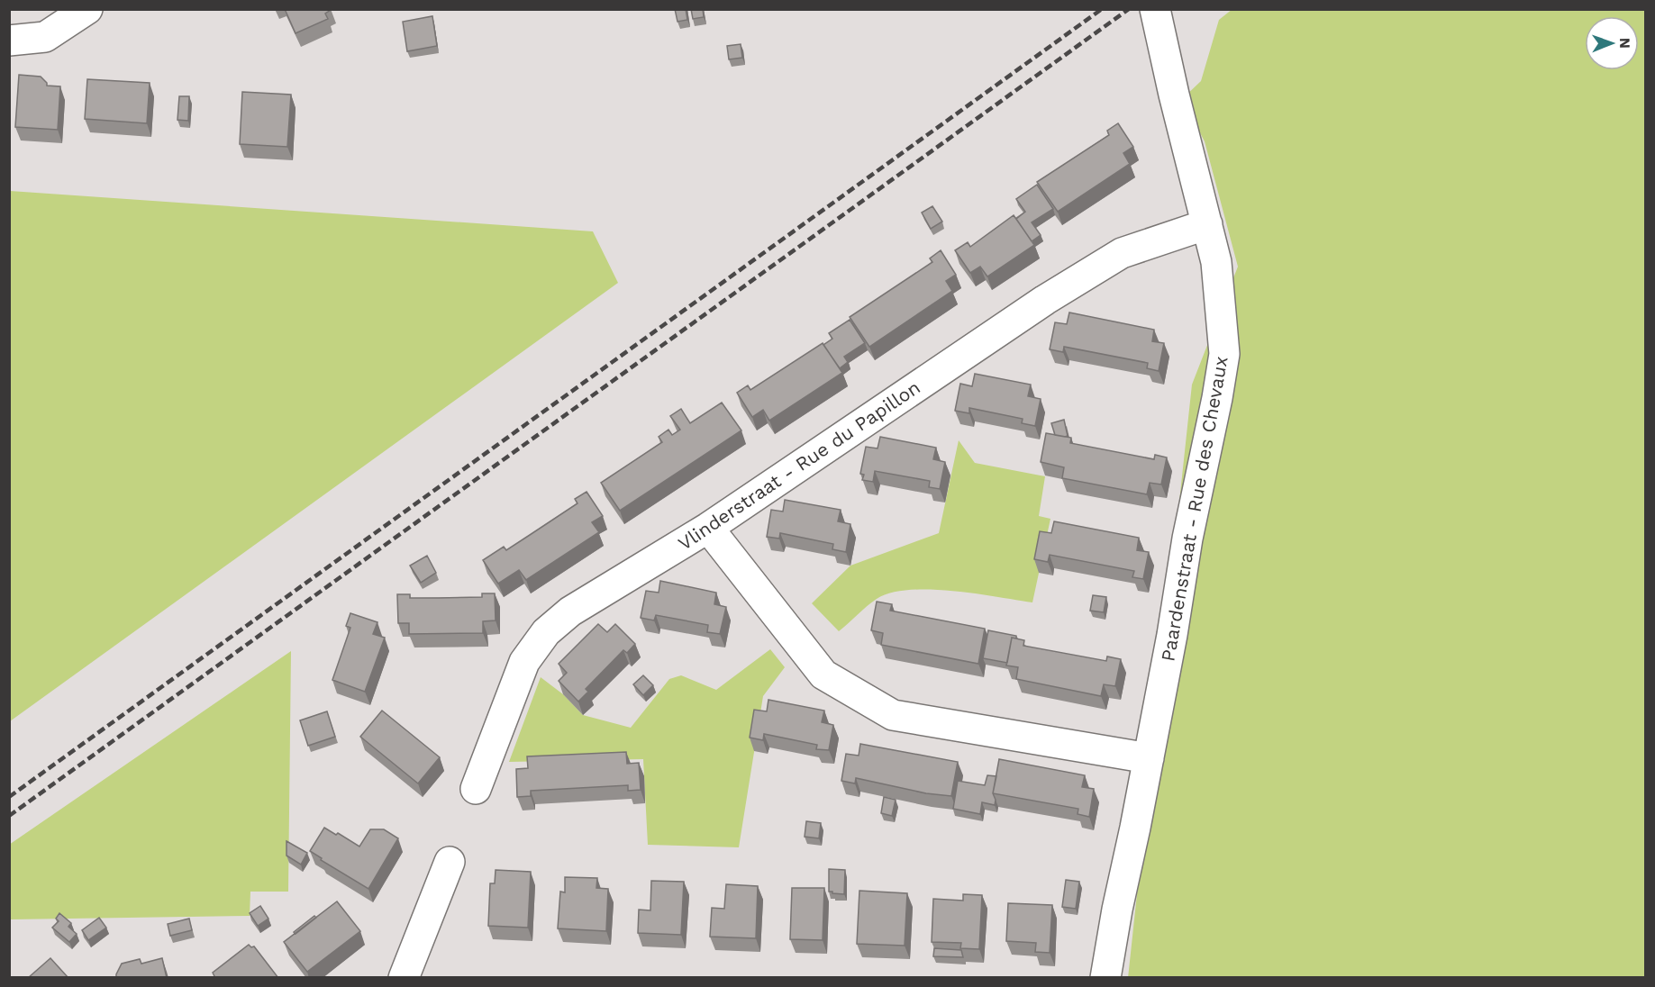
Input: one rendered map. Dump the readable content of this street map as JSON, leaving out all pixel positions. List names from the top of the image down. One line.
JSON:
{"streets":{"street":["Vlinderstraat - Rue du Papillon","Paardenstraat - Rue des Chevaux"]},"crossings":[["Vlinderstraat - Rue du Papillon","Paardenstraat - Rue des Chevaux"]],"north":"right"}
